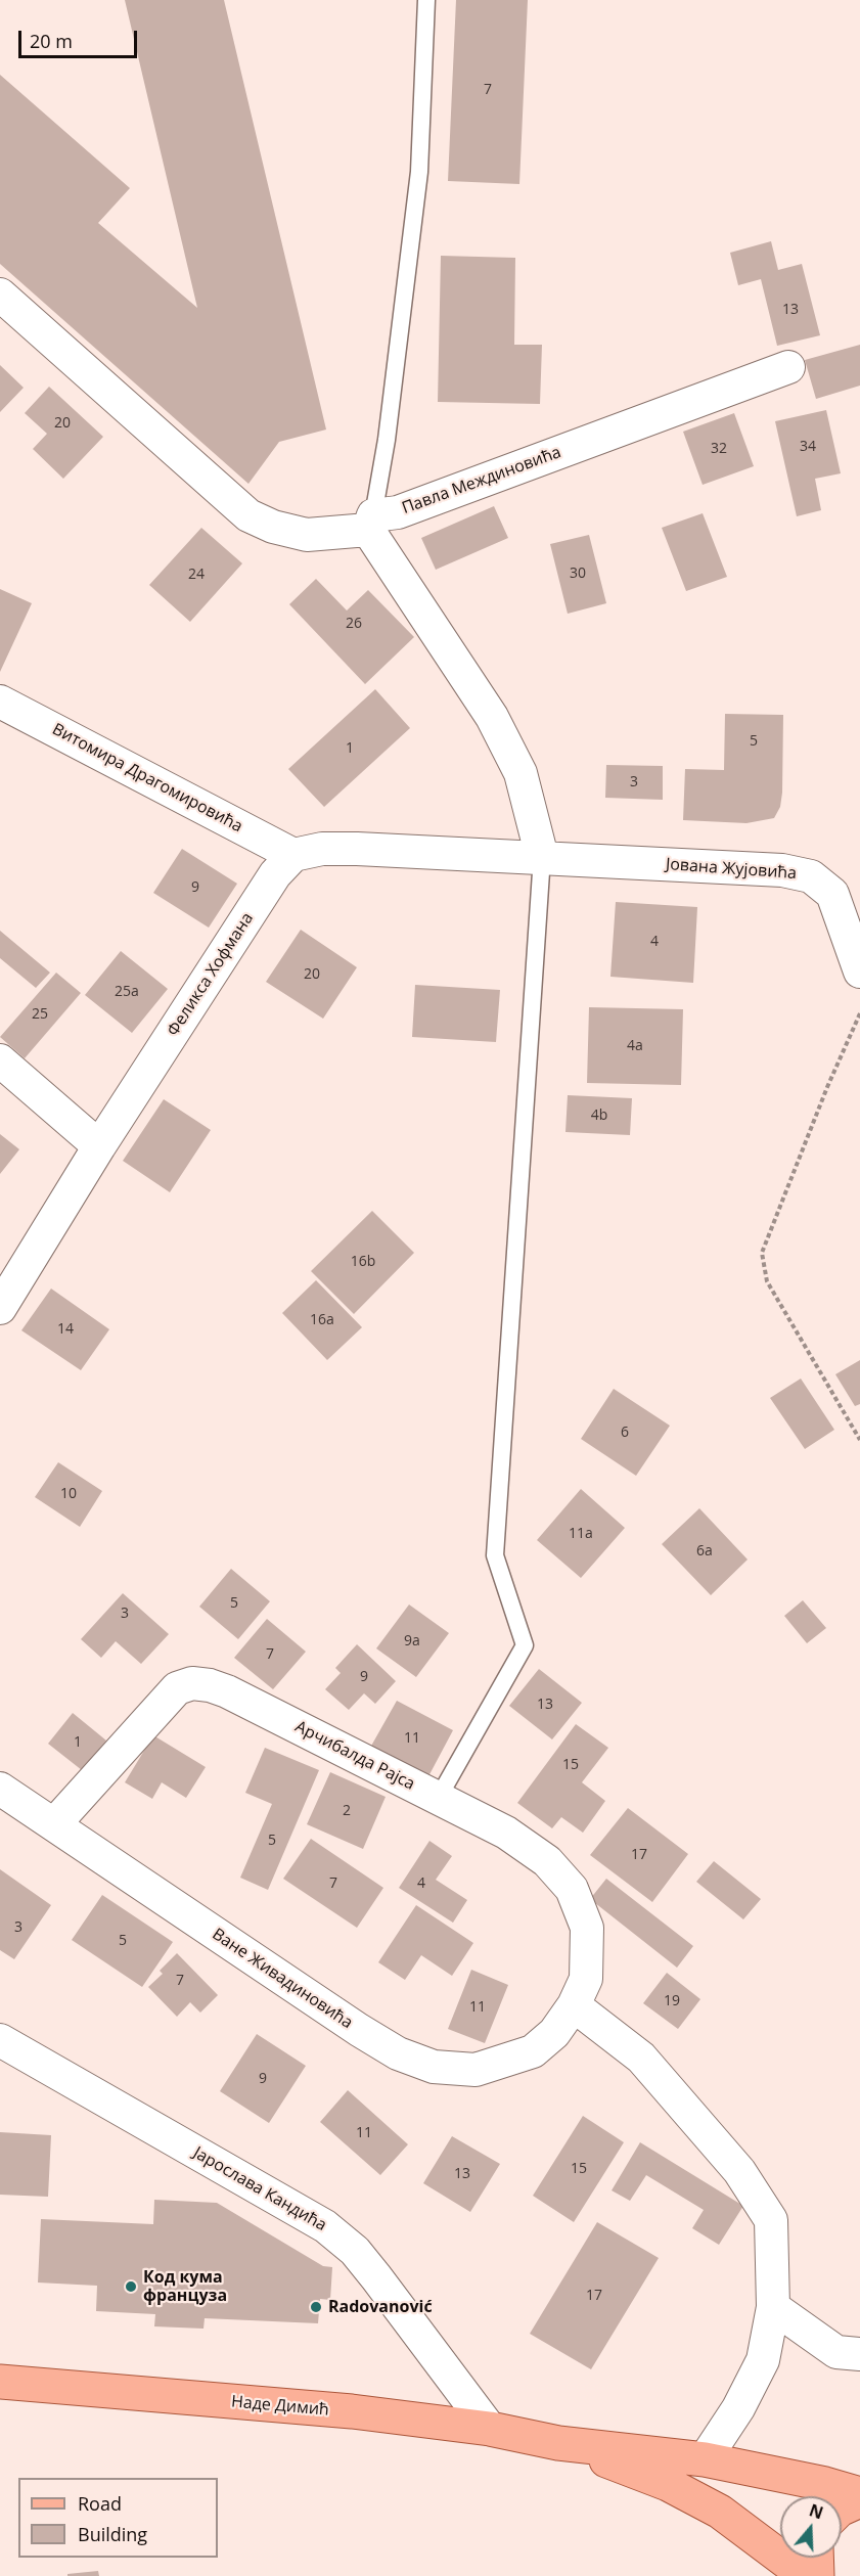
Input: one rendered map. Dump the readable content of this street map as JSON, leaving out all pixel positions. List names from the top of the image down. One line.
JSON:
{"streets":{"main road":["Наде Димић"],"street":["Павла Междиновића","Витомира Драгомировића","Јована Жујовића","Феликса Хофмана","Арчибалда Рајса","Ване Живадиновића","Јарослава Кандића"]},"crossings":[["Витомира Драгомировића","Феликса Хофмана"],["Арчибалда Рајса","Ване Живадиновића"],["Јарослава Кандића","Наде Димић"]],"places":["Код кума француза","Radovanović"],"house_numbers":["7","13","20","34","32","30","24","26","5","1","3","9","4","20","25a","25","4a","4b","16b","16a","14","6","10","11a","6a","5","3","9a","7","9","13","11","1","15","2","5","17","7","4","3","5","7","19","11","9","11","15","13","17"],"legend":["Road","Building"],"scale_bar":"20 m","north":"top"}
